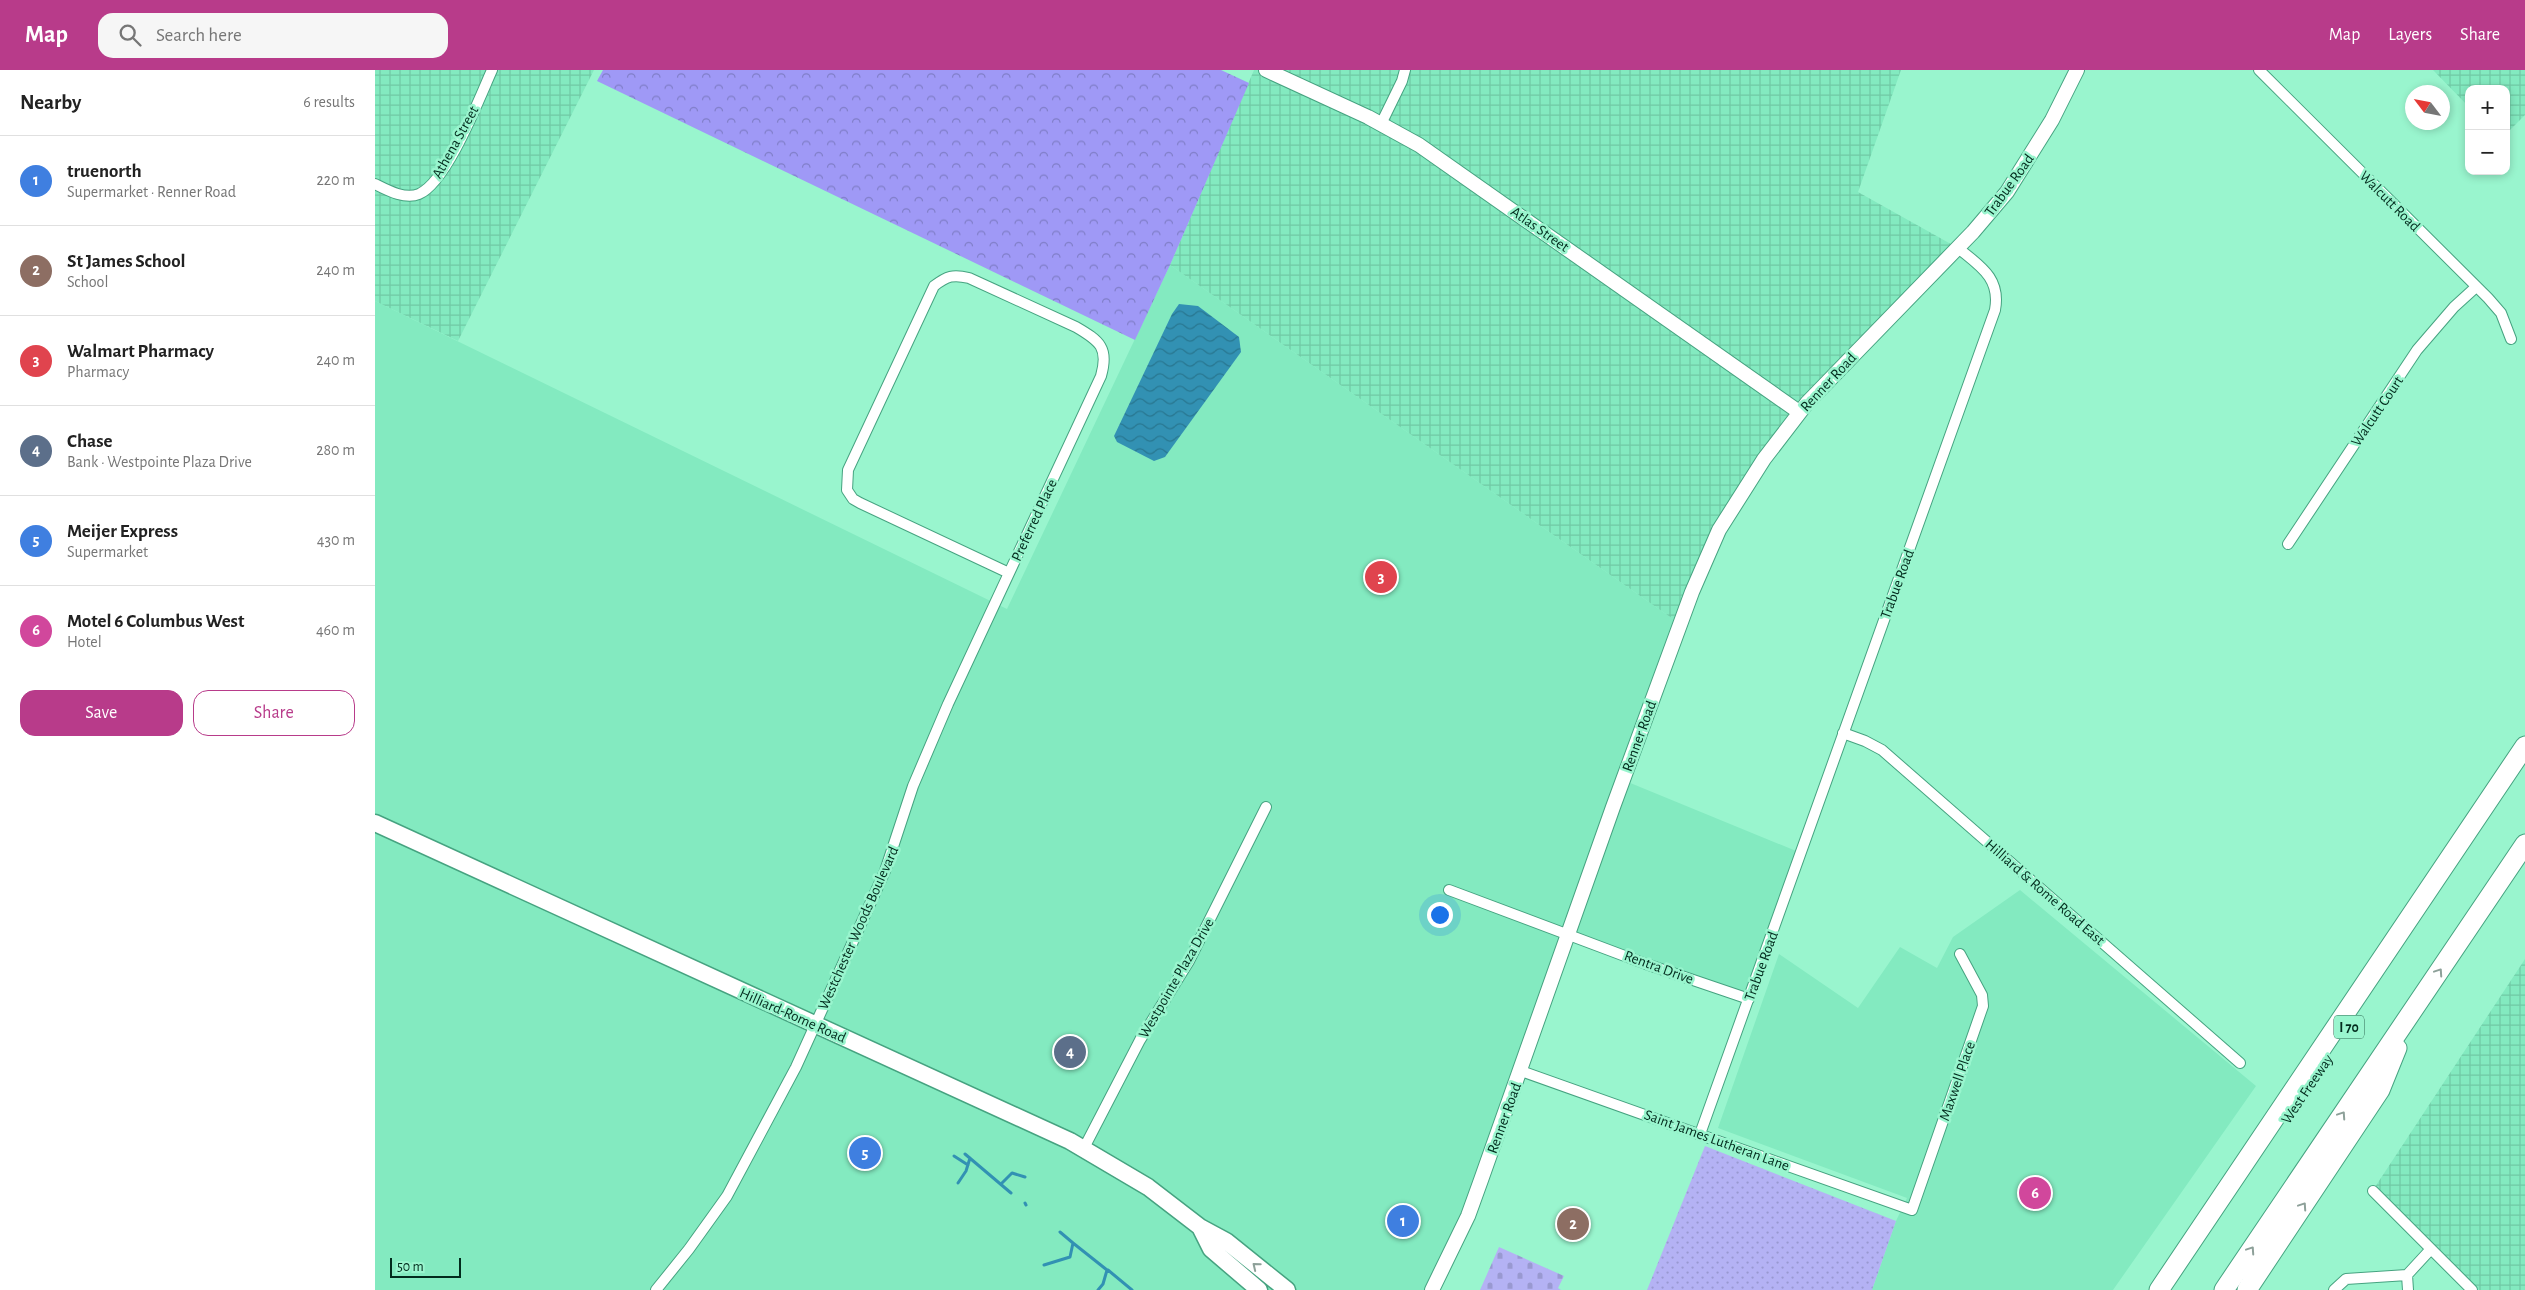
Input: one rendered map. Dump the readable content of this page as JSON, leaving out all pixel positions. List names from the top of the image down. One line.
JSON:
{"streets":{"highway":["I 70","West Freeway"],"main road":["Trabue Road","Atlas Street","Renner Road","Hilliard-Rome Road"],"street":["Athena Street","Walcutt Road","Walcutt Court","Preferred Place","Hilliard & Rome Road East","Westchester Woods Boulevard","Rentra Drive","Westpointe Plaza Drive","Maxwell Place","Saint James Lutheran Lane"]},"crossings":[["Trabue Road","Renner Road"],["Trabue Road","Hilliard & Rome Road East"],["Trabue Road","Rentra Drive"],["Trabue Road","Saint James Lutheran Lane"],["Walcutt Road","Walcutt Court"],["Atlas Street","Renner Road"],["Renner Road","Rentra Drive"],["Renner Road","Saint James Lutheran Lane"],["Preferred Place","Westchester Woods Boulevard"],["Westchester Woods Boulevard","Hilliard-Rome Road"],["Westpointe Plaza Drive","Hilliard-Rome Road"],["Maxwell Place","Saint James Lutheran Lane"]],"scale_bar":"50 m","north":"top left","page":{"header":"Map","search":"Search here","nav":["Map","Layers","Share"],"heading":["Nearby","6 results"],"map_buttons":["+","−"],"list":[{"mark":"1","name":"truenorth","note":"Supermarket · Renner Road","value":"220 m"},{"mark":"2","name":"St James School","note":"School","value":"240 m"},{"mark":"3","name":"Walmart Pharmacy","note":"Pharmacy","value":"240 m"},{"mark":"4","name":"Chase","note":"Bank · Westpointe Plaza Drive","value":"280 m"},{"mark":"5","name":"Meijer Express","note":"Supermarket","value":"430 m"},{"mark":"6","name":"Motel 6 Columbus West","note":"Hotel","value":"460 m"}],"pins":["3","4","5","6","1","2"],"buttons":["Save","Share"],"scale":"50 m"}}
